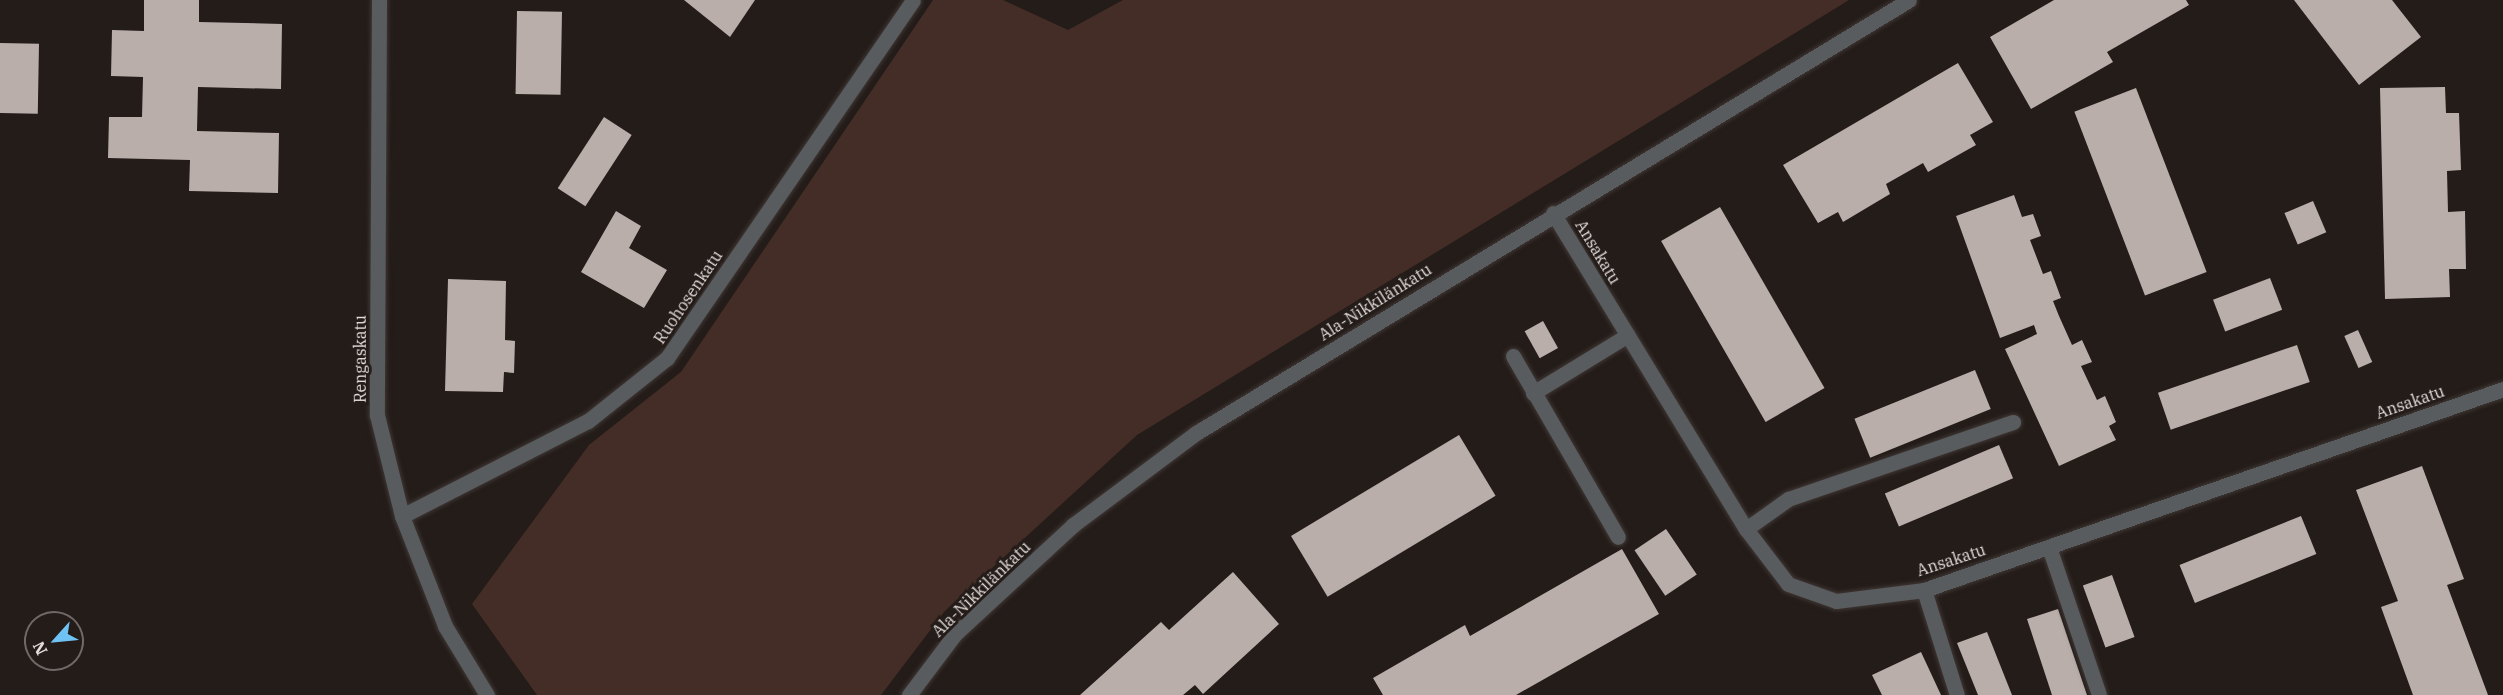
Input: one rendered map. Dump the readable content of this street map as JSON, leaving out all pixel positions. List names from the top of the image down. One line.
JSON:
{"streets":{"street":["Ansakatu","Ruohosenkatu","Ala-Nikkilänkatu","Rengaskatu"]},"crossings":[["Ansakatu","Ala-Nikkilänkatu"],["Ruohosenkatu","Rengaskatu"]],"north":"bottom left"}
